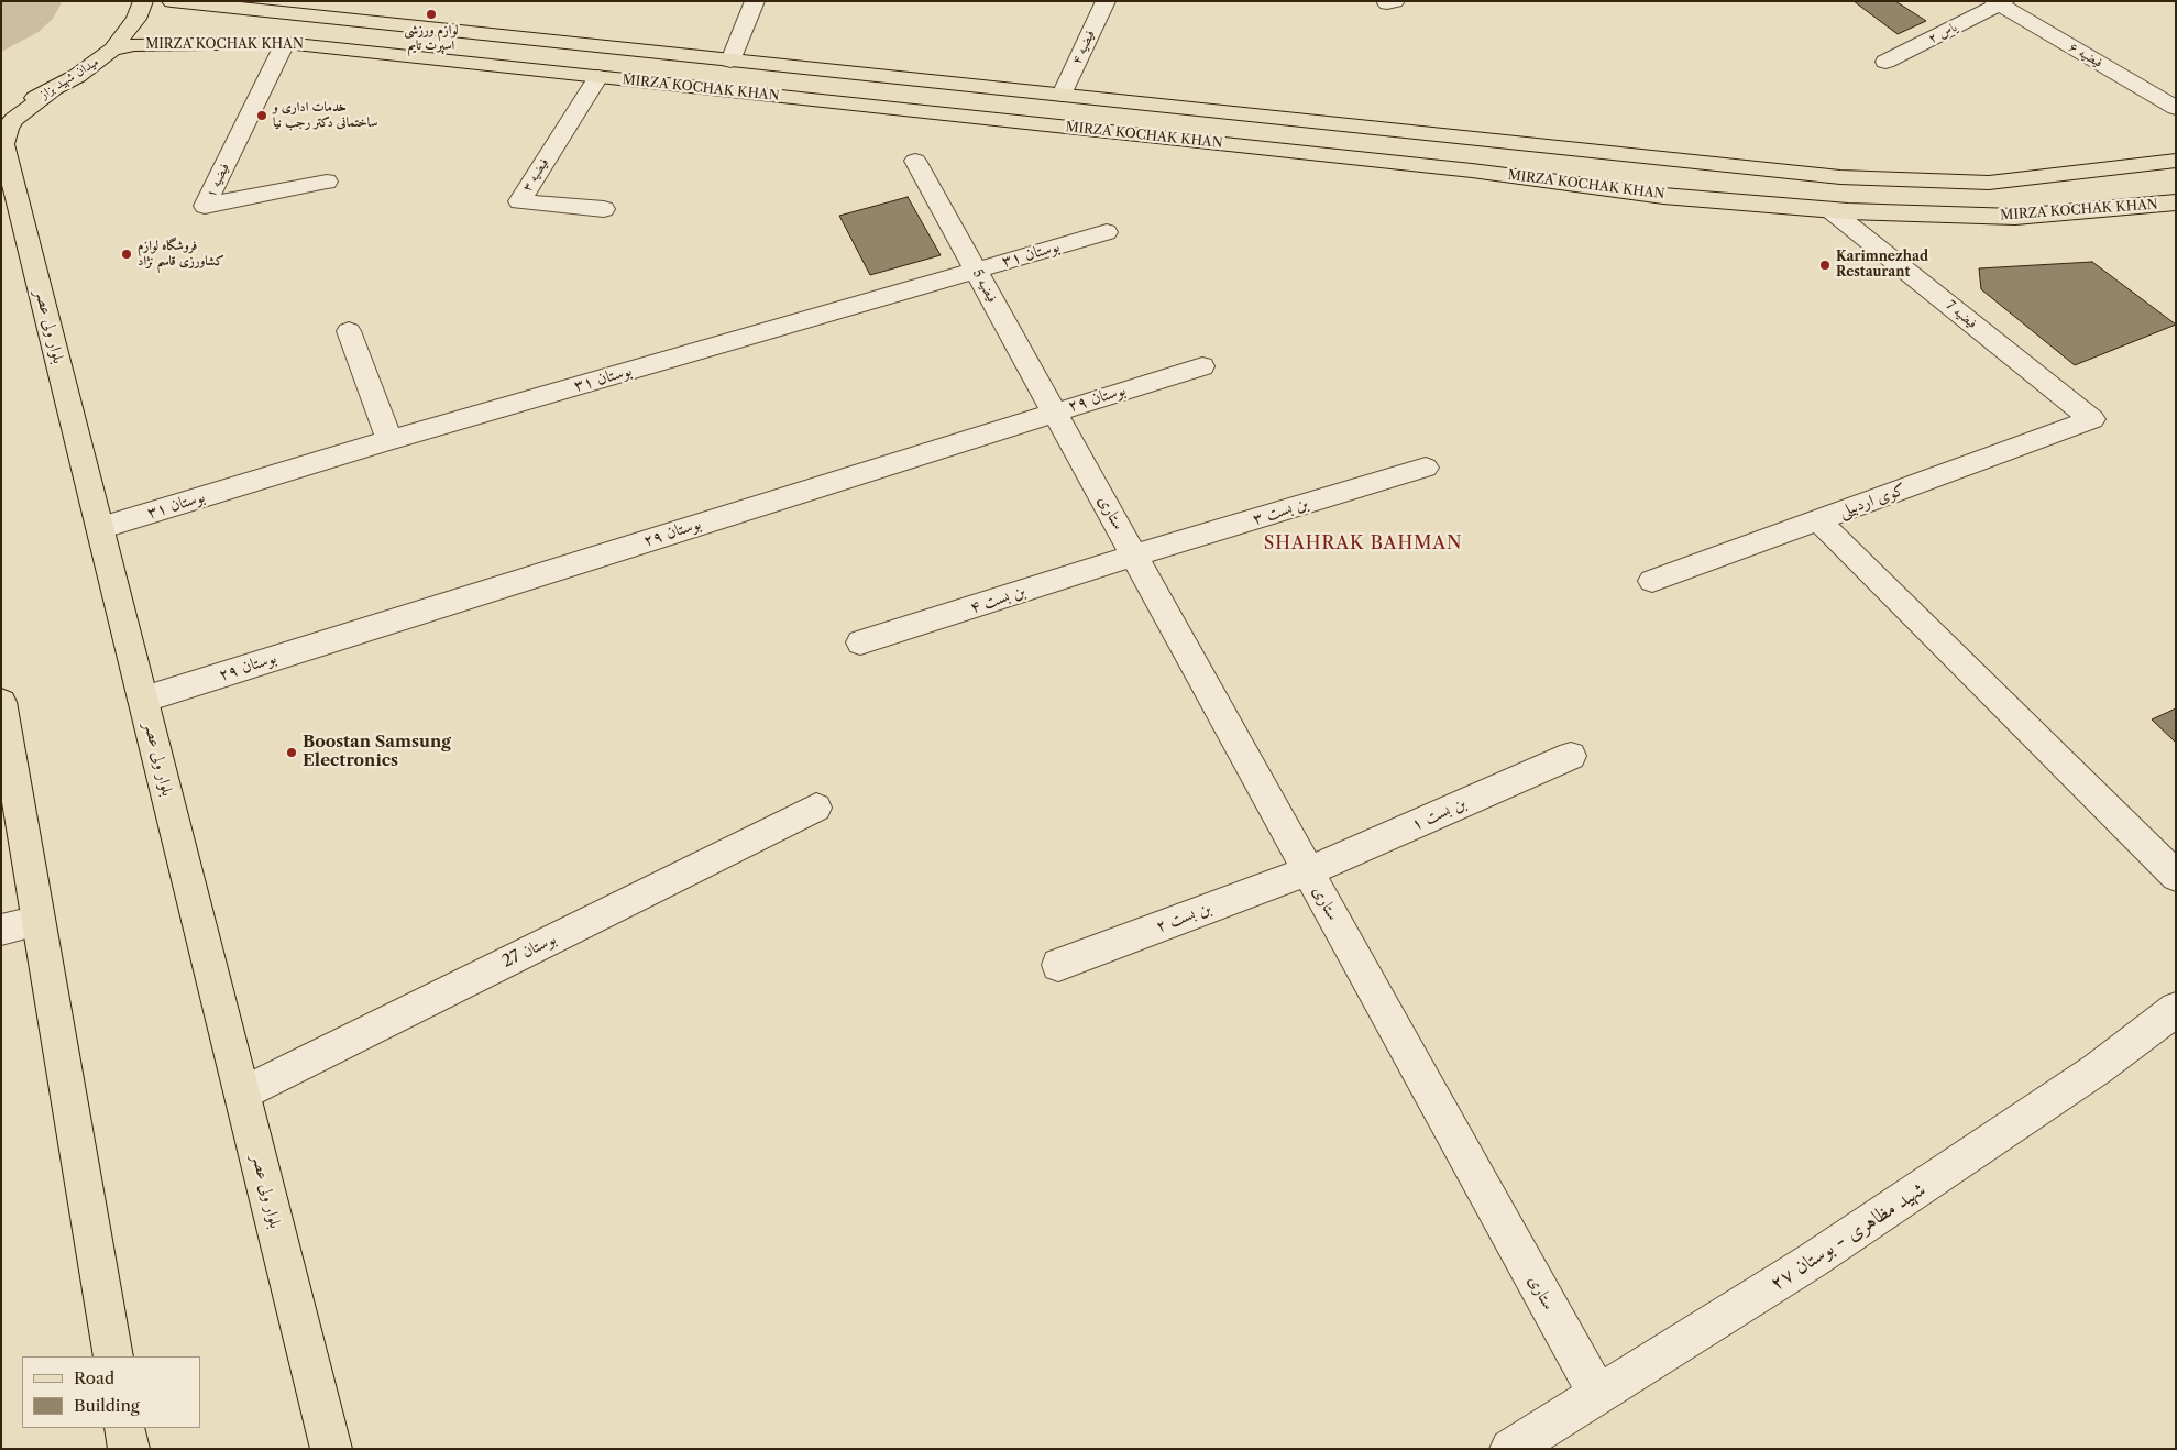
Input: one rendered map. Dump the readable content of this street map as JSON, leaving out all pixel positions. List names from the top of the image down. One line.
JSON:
{"streets":{"main road":["MIRZA KOCHAK KHAN","میدان شهید بزاز","بلوار ولی عصر"],"street":["یاس ۲","فیضیه ۴","فیضیه ۶","فیضیه ۳","فیضیه ۱","بوستان ۳۱","فیضیه 5","فیضیه 7","بوستان ۲۹","کوی اردبیلی","بن بست ۳","ستاری","بن بست ۴","۱ بن بست","بن بست ۲","بوستان 27","شهید مظاهری - بوستان ۲۷"]},"crossings":[["یاس ۲","فیضیه ۶"],["MIRZA KOCHAK KHAN","فیضیه ۴"],["MIRZA KOCHAK KHAN","میدان شهید بزاز"],["MIRZA KOCHAK KHAN","فیضیه ۳"],["MIRZA KOCHAK KHAN","فیضیه ۱"],["MIRZA KOCHAK KHAN","فیضیه 7"],["میدان شهید بزاز","بلوار ولی عصر"],["بوستان ۳۱","فیضیه 5"],["بوستان ۳۱","بلوار ولی عصر"],["فیضیه 5","بوستان ۲۹"],["فیضیه 5","ستاری"],["فیضیه 7","کوی اردبیلی"],["بلوار ولی عصر","بوستان ۲۹"],["بلوار ولی عصر","بوستان 27"],["بوستان ۲۹","ستاری"],["بن بست ۳","ستاری"],["بن بست ۳","بن بست ۴"],["ستاری","بن بست ۴"],["ستاری","۱ بن بست"],["ستاری","بن بست ۲"],["ستاری","شهید مظاهری - بوستان ۲۷"],["۱ بن بست","بن بست ۲"]],"districts":["SHAHRAK BAHMAN"],"places":["لوازم ورزشی اسپرت تایم","خدمات اداری و ساختمانی دکتر رجب نیا","فروشگاه لوازم کشاورزی قاسم نژاد","Karimnezhad Restaurant","Boostan Samsung Electronics"],"legend":["Road","Building"]}
